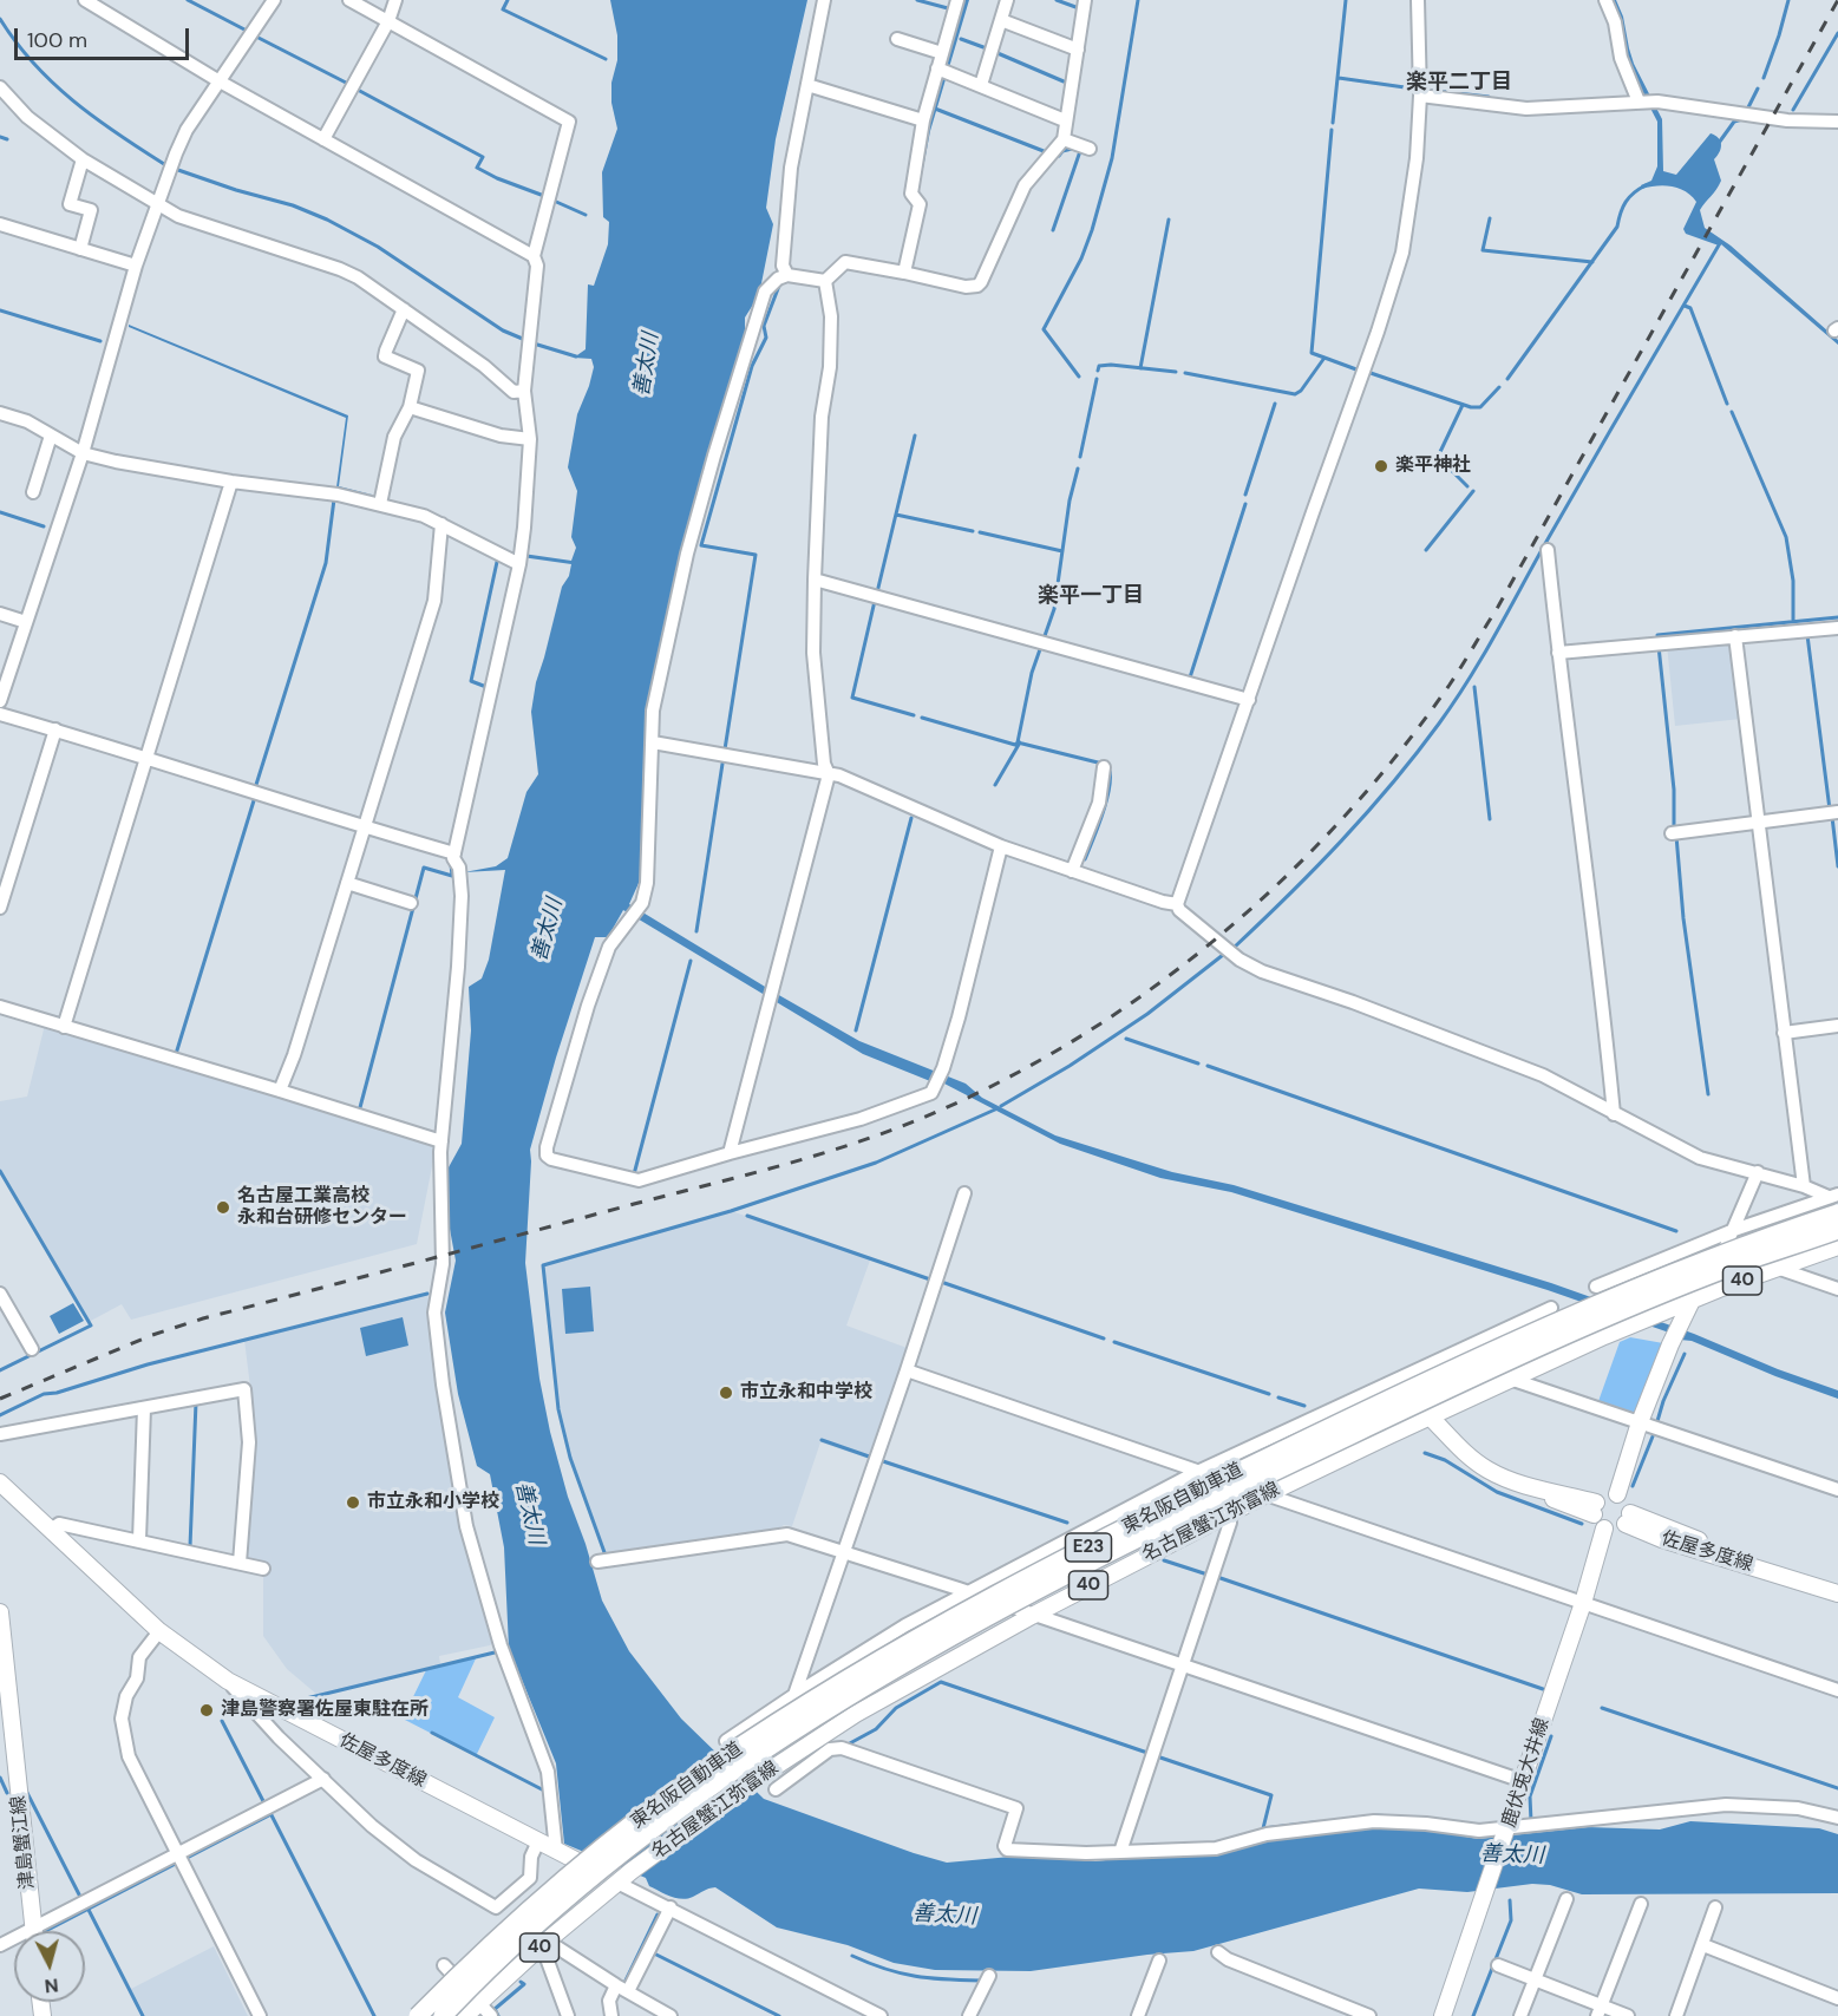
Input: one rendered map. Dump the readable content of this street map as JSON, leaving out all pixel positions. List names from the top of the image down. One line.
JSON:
{"streets":{"highway":["東名阪自動車道","E23"],"main road":["40","名古屋蟹江弥富線","佐屋多度線","鹿伏兎大井線","津島蟹江線"]},"crossings":[["名古屋蟹江弥富線","佐屋多度線"],["佐屋多度線","鹿伏兎大井線"]],"districts":["楽平二丁目","楽平一丁目"],"water":["善太川"],"places":["楽平神社","名古屋工業高校 永和台研修センター","市立永和中学校","市立永和小学校","津島警察署佐屋東駐在所"],"scale_bar":"100 m","north":"bottom"}
